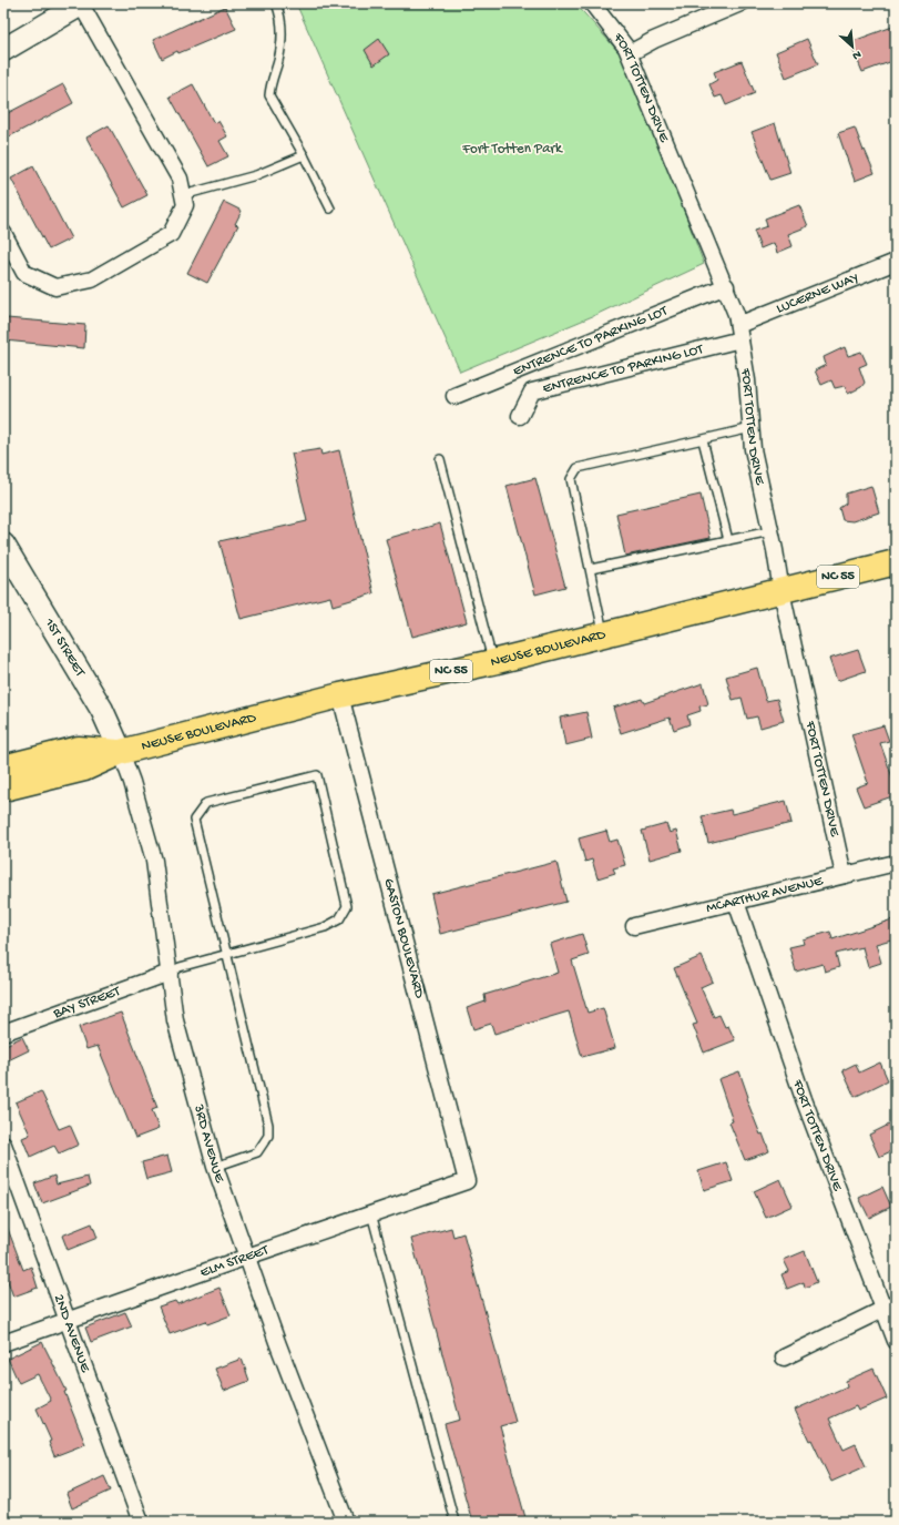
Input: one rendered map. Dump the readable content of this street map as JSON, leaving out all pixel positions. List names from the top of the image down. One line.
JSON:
{"streets":{"main road":["NC 55","1ST STREET","NEUSE BOULEVARD"],"street":["FORT TOTTEN DRIVE","LUCERNE WAY","ENTRENCE TO PARKING LOT","MCARTHUR AVENUE","GASTON BOULEVARD","BAY STREET","3RD AVENUE","ELM STREET","2ND AVENUE"]},"crossings":[["FORT TOTTEN DRIVE","LUCERNE WAY"],["FORT TOTTEN DRIVE","ENTRENCE TO PARKING LOT"],["FORT TOTTEN DRIVE","NEUSE BOULEVARD"],["FORT TOTTEN DRIVE","MCARTHUR AVENUE"],["LUCERNE WAY","ENTRENCE TO PARKING LOT"],["1ST STREET","NEUSE BOULEVARD"],["1ST STREET","3RD AVENUE"],["NEUSE BOULEVARD","GASTON BOULEVARD"],["NEUSE BOULEVARD","3RD AVENUE"],["GASTON BOULEVARD","ELM STREET"],["BAY STREET","3RD AVENUE"],["3RD AVENUE","ELM STREET"],["ELM STREET","2ND AVENUE"]],"parks":["Fort Totten Park"],"north":"bottom right"}
